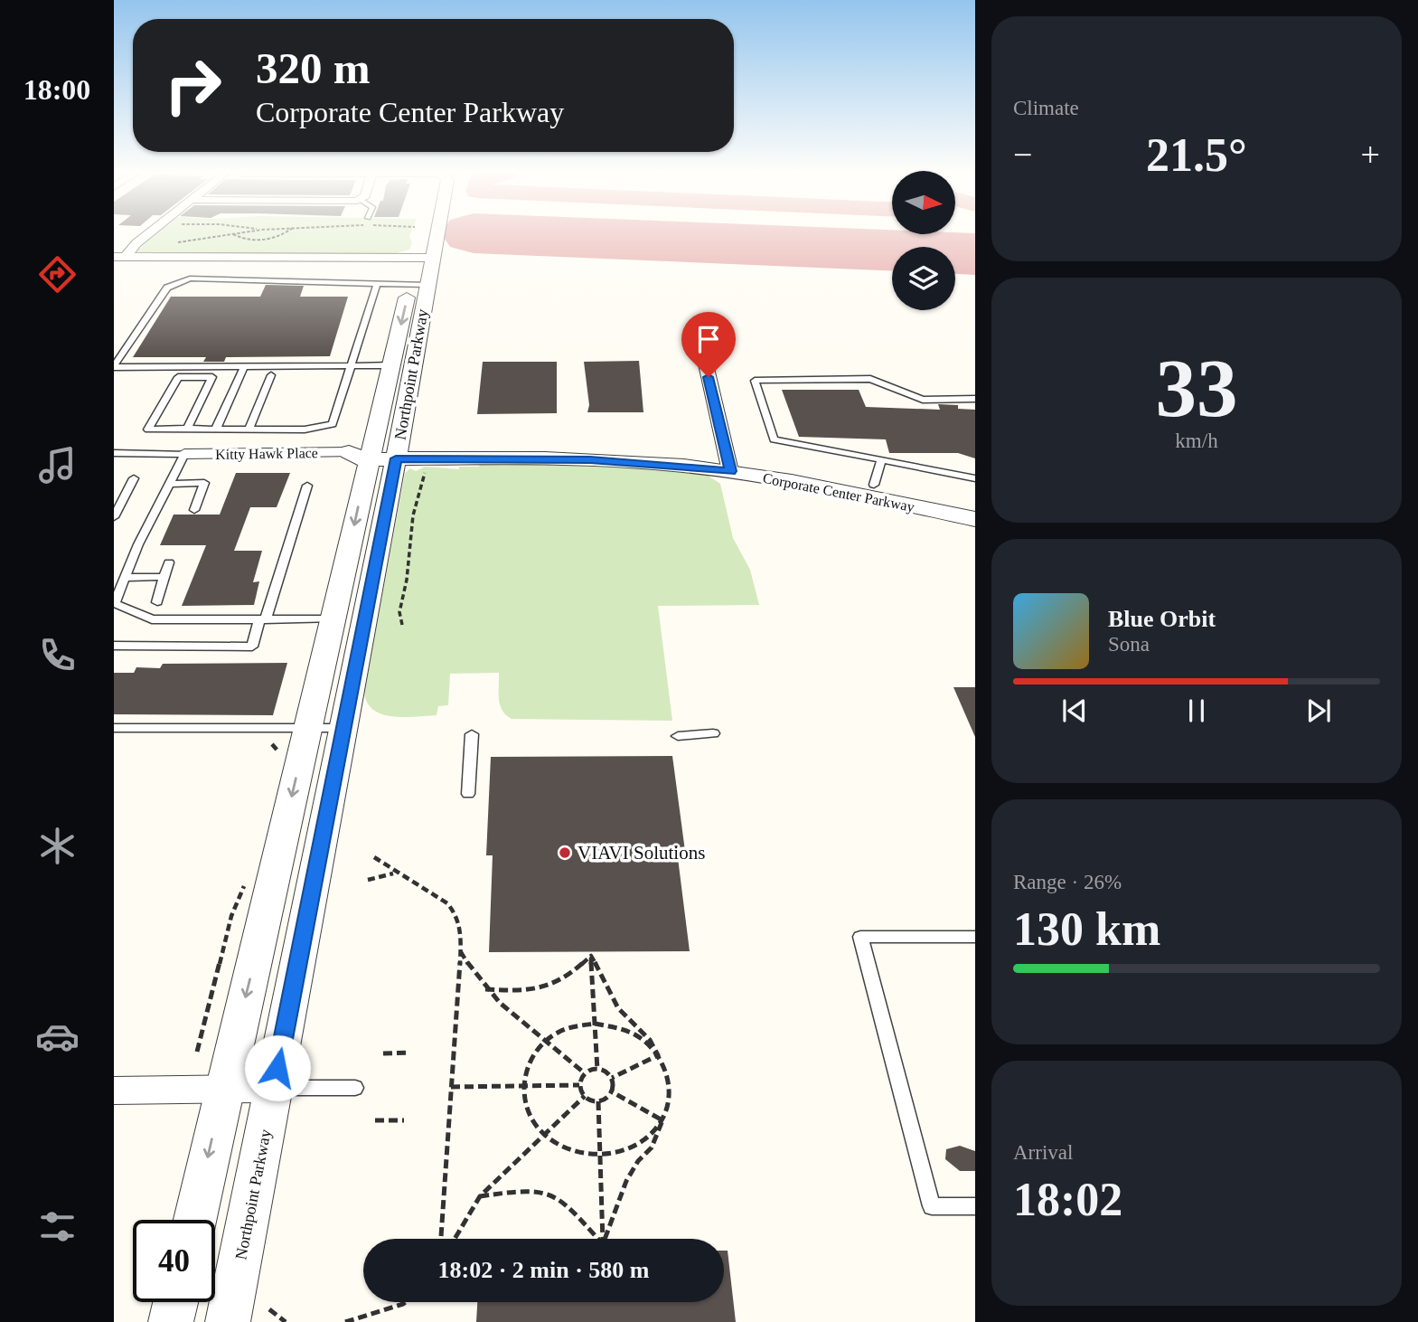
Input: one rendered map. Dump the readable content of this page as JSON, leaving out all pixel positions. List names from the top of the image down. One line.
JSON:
{"streets":{"street":["Northpoint Parkway","Kitty Hawk Place","Corporate Center Parkway"]},"crossings":[["Northpoint Parkway","Corporate Center Parkway"],["Kitty Hawk Place","Corporate Center Parkway"]],"places":["VIAVI Solutions"],"north":"right","page":{"tabs":"18:00","tile":["Climate",["33","km/h"],["Range · 26%","130 km"],["Arrival","18:02"]],"turn":["320 m","Corporate Center Parkway"],"heat":["−","21.5°","+"],"song":["Blue Orbit","Sona"],"limit":"40","trip":"18:02 · 2 min · 580 m"}}
